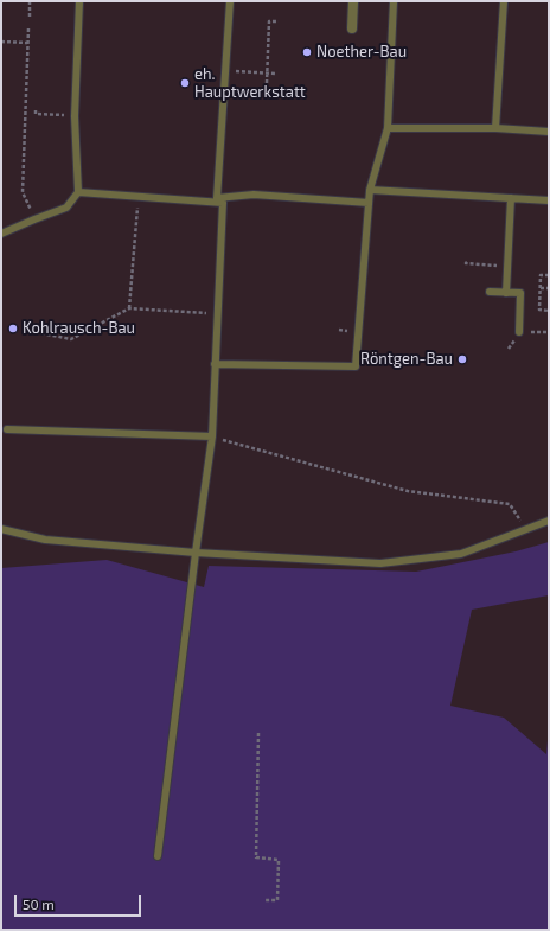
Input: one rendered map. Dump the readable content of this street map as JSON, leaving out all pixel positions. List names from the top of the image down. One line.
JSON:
{"places":["Noether-Bau","eh. Hauptwerkstatt","Kohlrausch-Bau","Röntgen-Bau"],"scale_bar":"50 m"}
